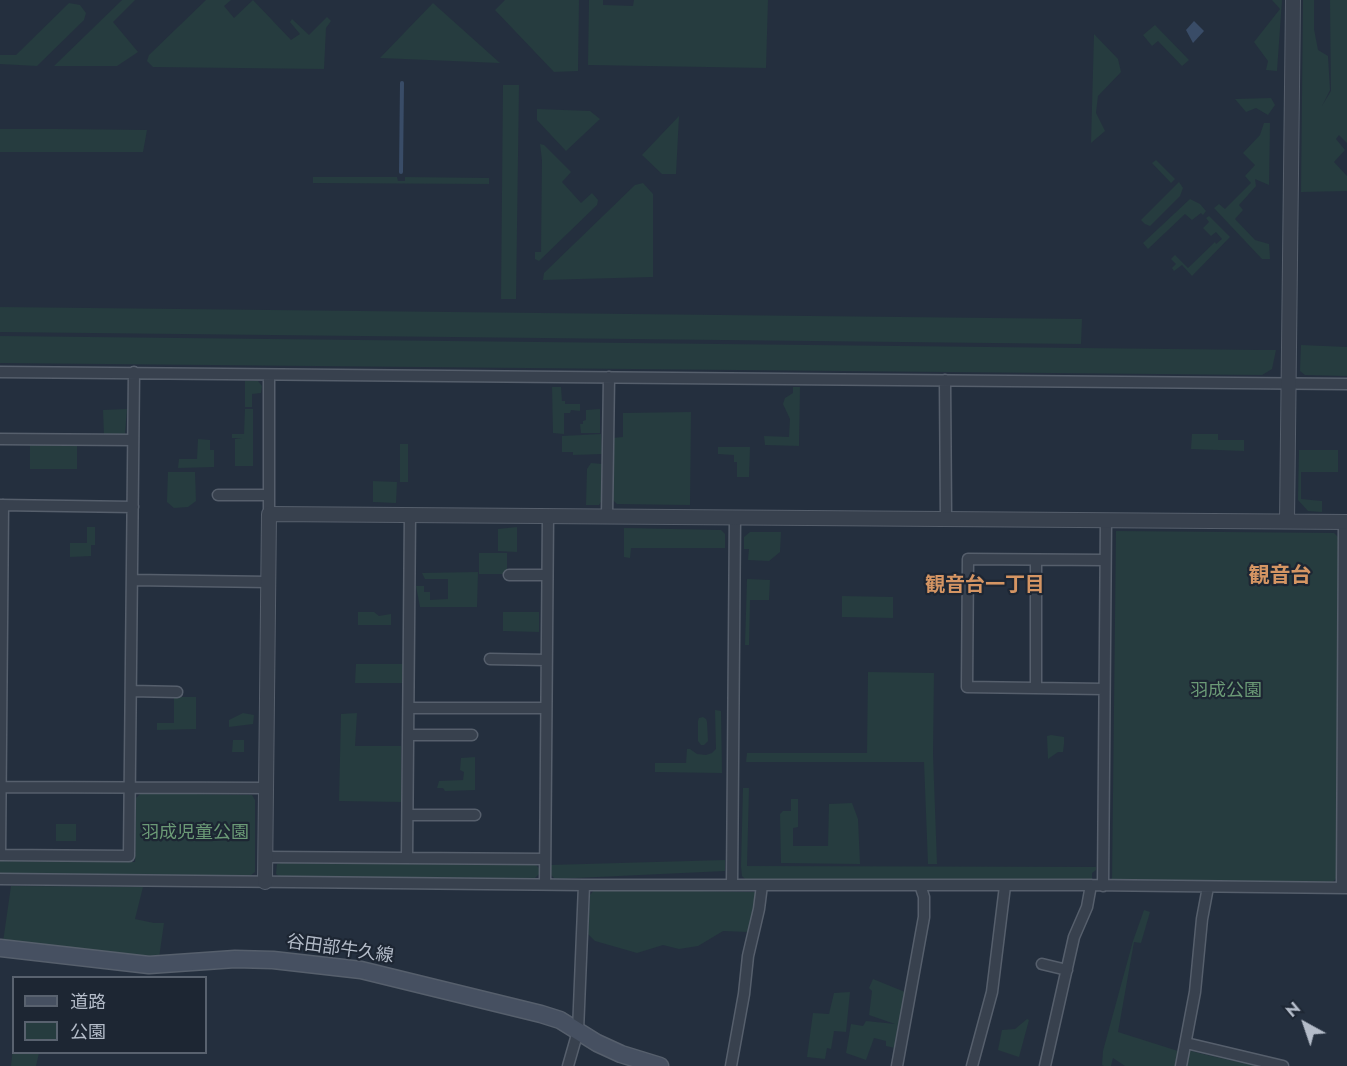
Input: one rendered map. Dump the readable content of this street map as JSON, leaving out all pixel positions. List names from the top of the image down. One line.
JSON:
{"streets":{"main road":["谷田部牛久線"]},"districts":["観音台","観音台一丁目"],"parks":["羽成公園","羽成児童公園"],"legend":["道路","公園"],"north":"top left"}
